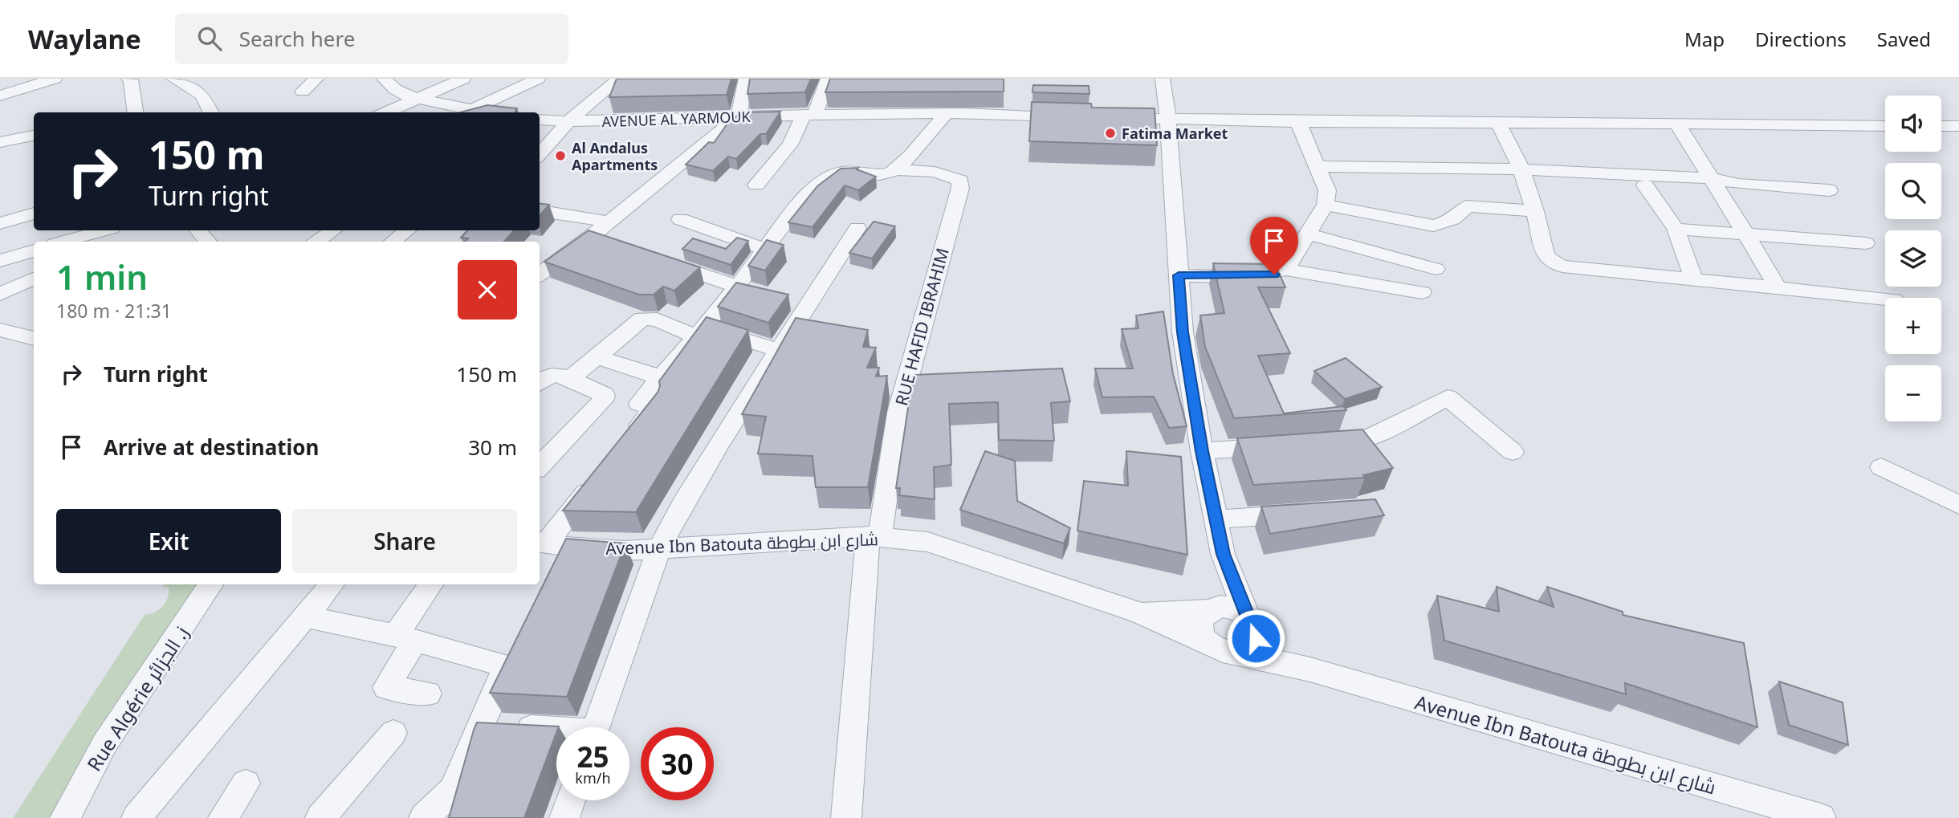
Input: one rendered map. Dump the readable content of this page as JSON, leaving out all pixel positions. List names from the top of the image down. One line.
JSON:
{"streets":{"street":["AVENUE AL YARMOUK","RUE HAFID IBRAHIM","Avenue Ibn Batouta شارع ابن بطوطة","Rue Algérie ز. الجزائر"]},"crossings":[["RUE HAFID IBRAHIM","Avenue Ibn Batouta شارع ابن بطوطة"]],"places":["Fatima Market","Al Andalus Apartments"],"page":{"header":"Waylane","search":"Search here","nav":["Map","Directions","Saved"],"map_buttons":["+","−"],"turn":["150 m","Turn right"],"heading":["1 min","180 m · 21:31"],"list":[{"name":"Turn right","value":"150 m"},{"name":"Arrive at destination","value":"30 m"}],"buttons":["Exit","Share"],"speed":"25 km/h","limit":"30"}}
